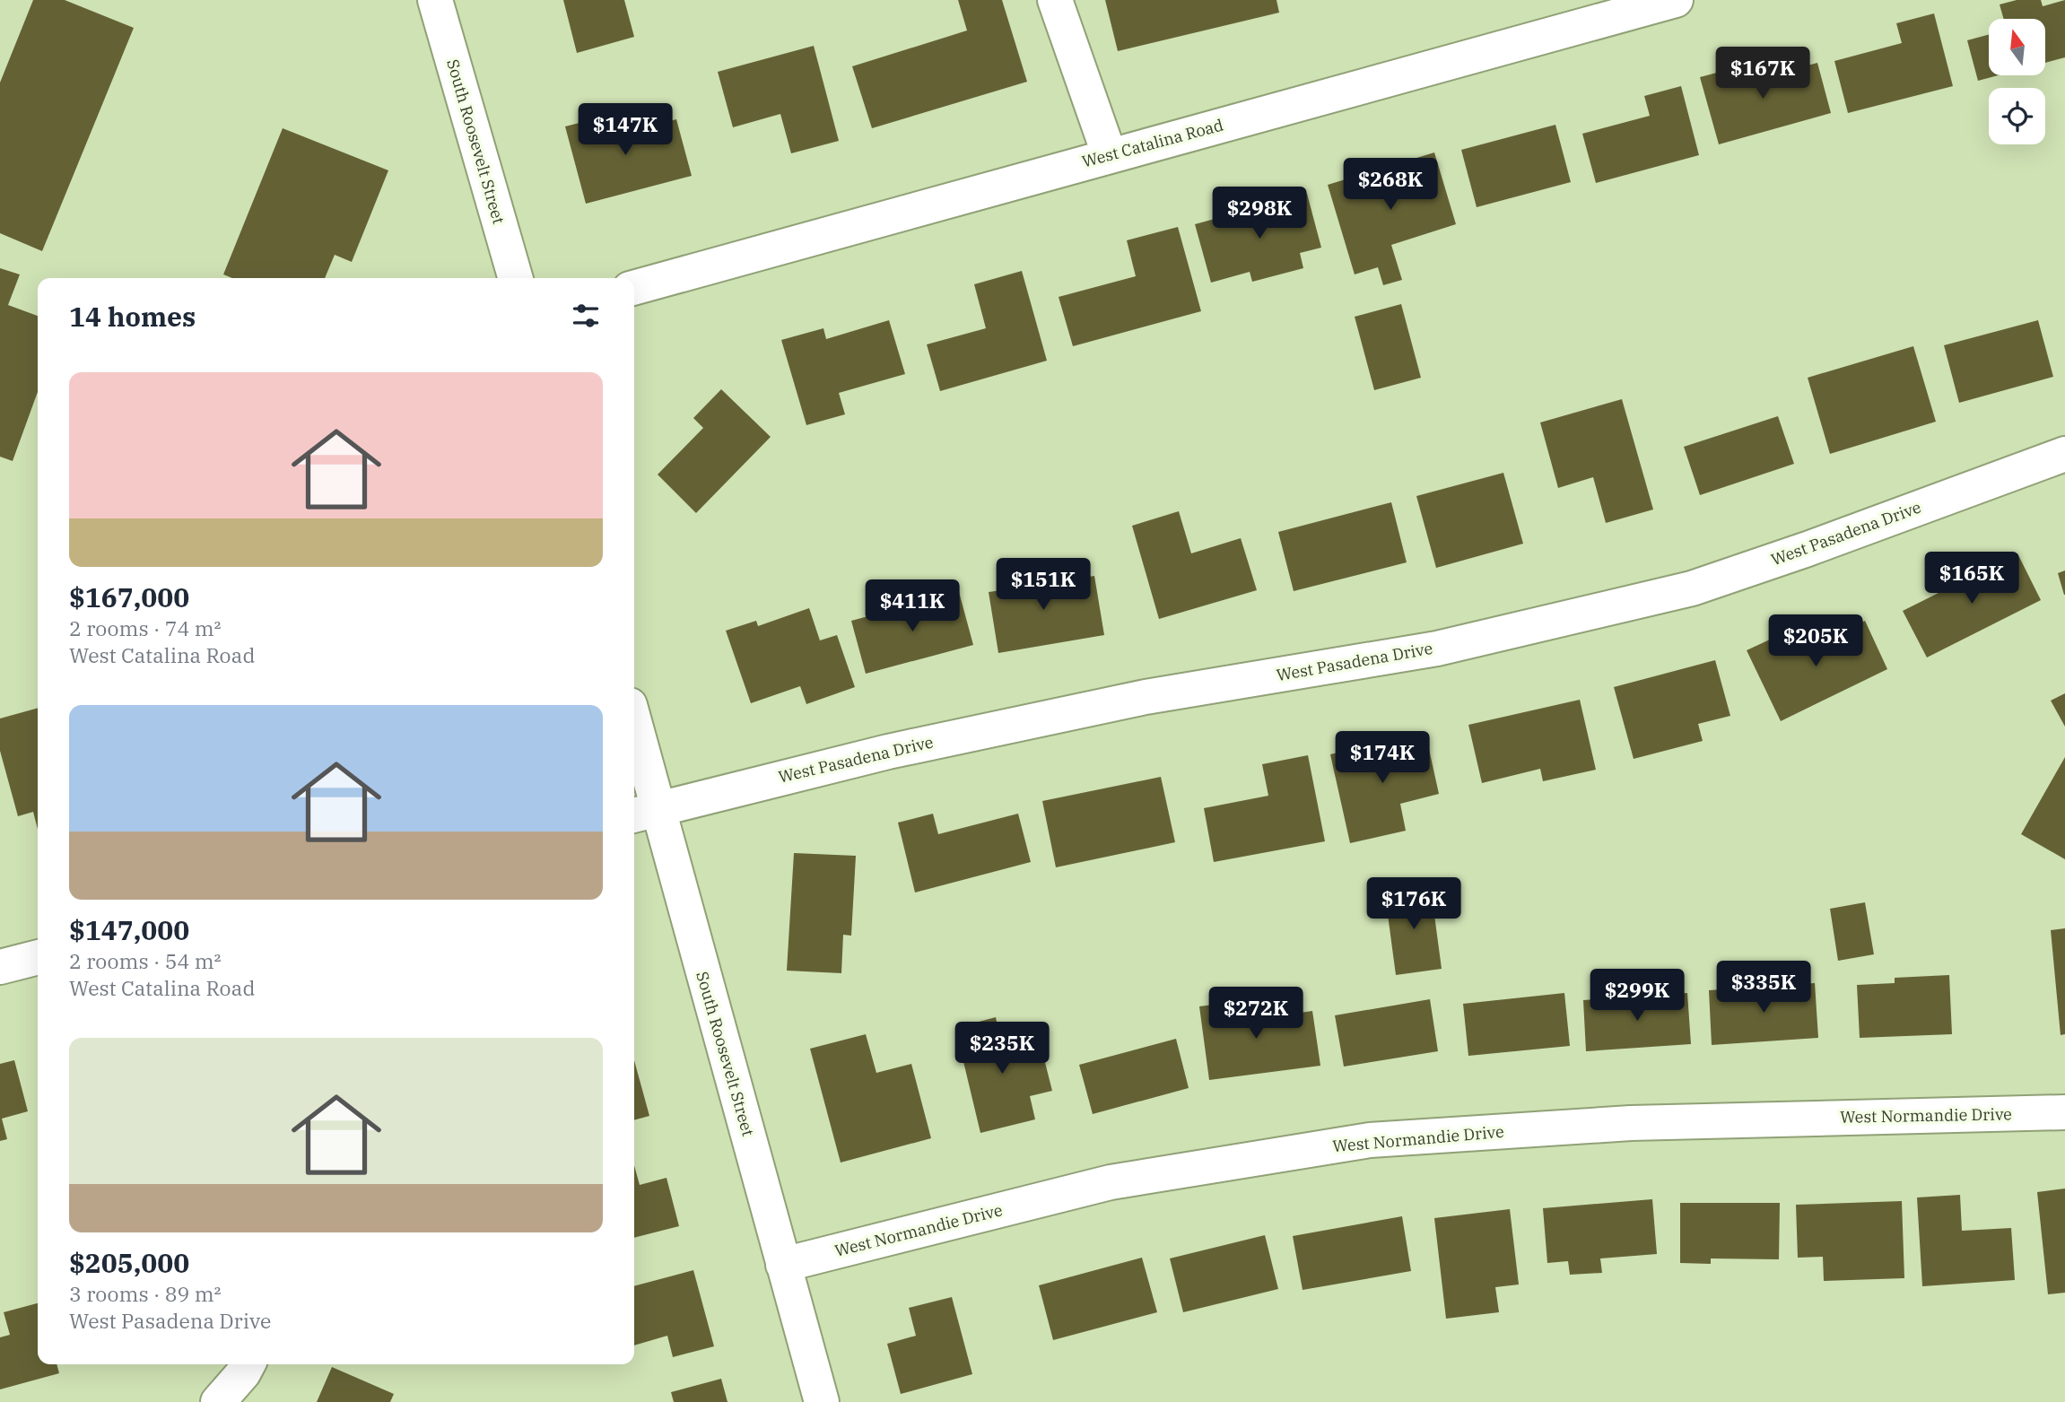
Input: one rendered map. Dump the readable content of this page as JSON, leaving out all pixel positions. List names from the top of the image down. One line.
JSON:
{"streets":{"street":["South Roosevelt Street","West Catalina Road","West Pasadena Drive","West Normandie Drive"]},"crossings":[["South Roosevelt Street","West Pasadena Drive"],["South Roosevelt Street","West Normandie Drive"]],"north":"top","page":{"price":["$167K","$147K","$268K","$298K","$165K","$151K","$411K","$205K","$174K","$176K","$335K","$299K","$272K","$235K"],"heading":"14 homes","list":[{"name":"$167,000","note":"2 rooms · 74 m² · West Catalina Road"},{"name":"$147,000","note":"2 rooms · 54 m² · West Catalina Road"},{"name":"$205,000","note":"3 rooms · 89 m² · West Pasadena Drive"}]}}
